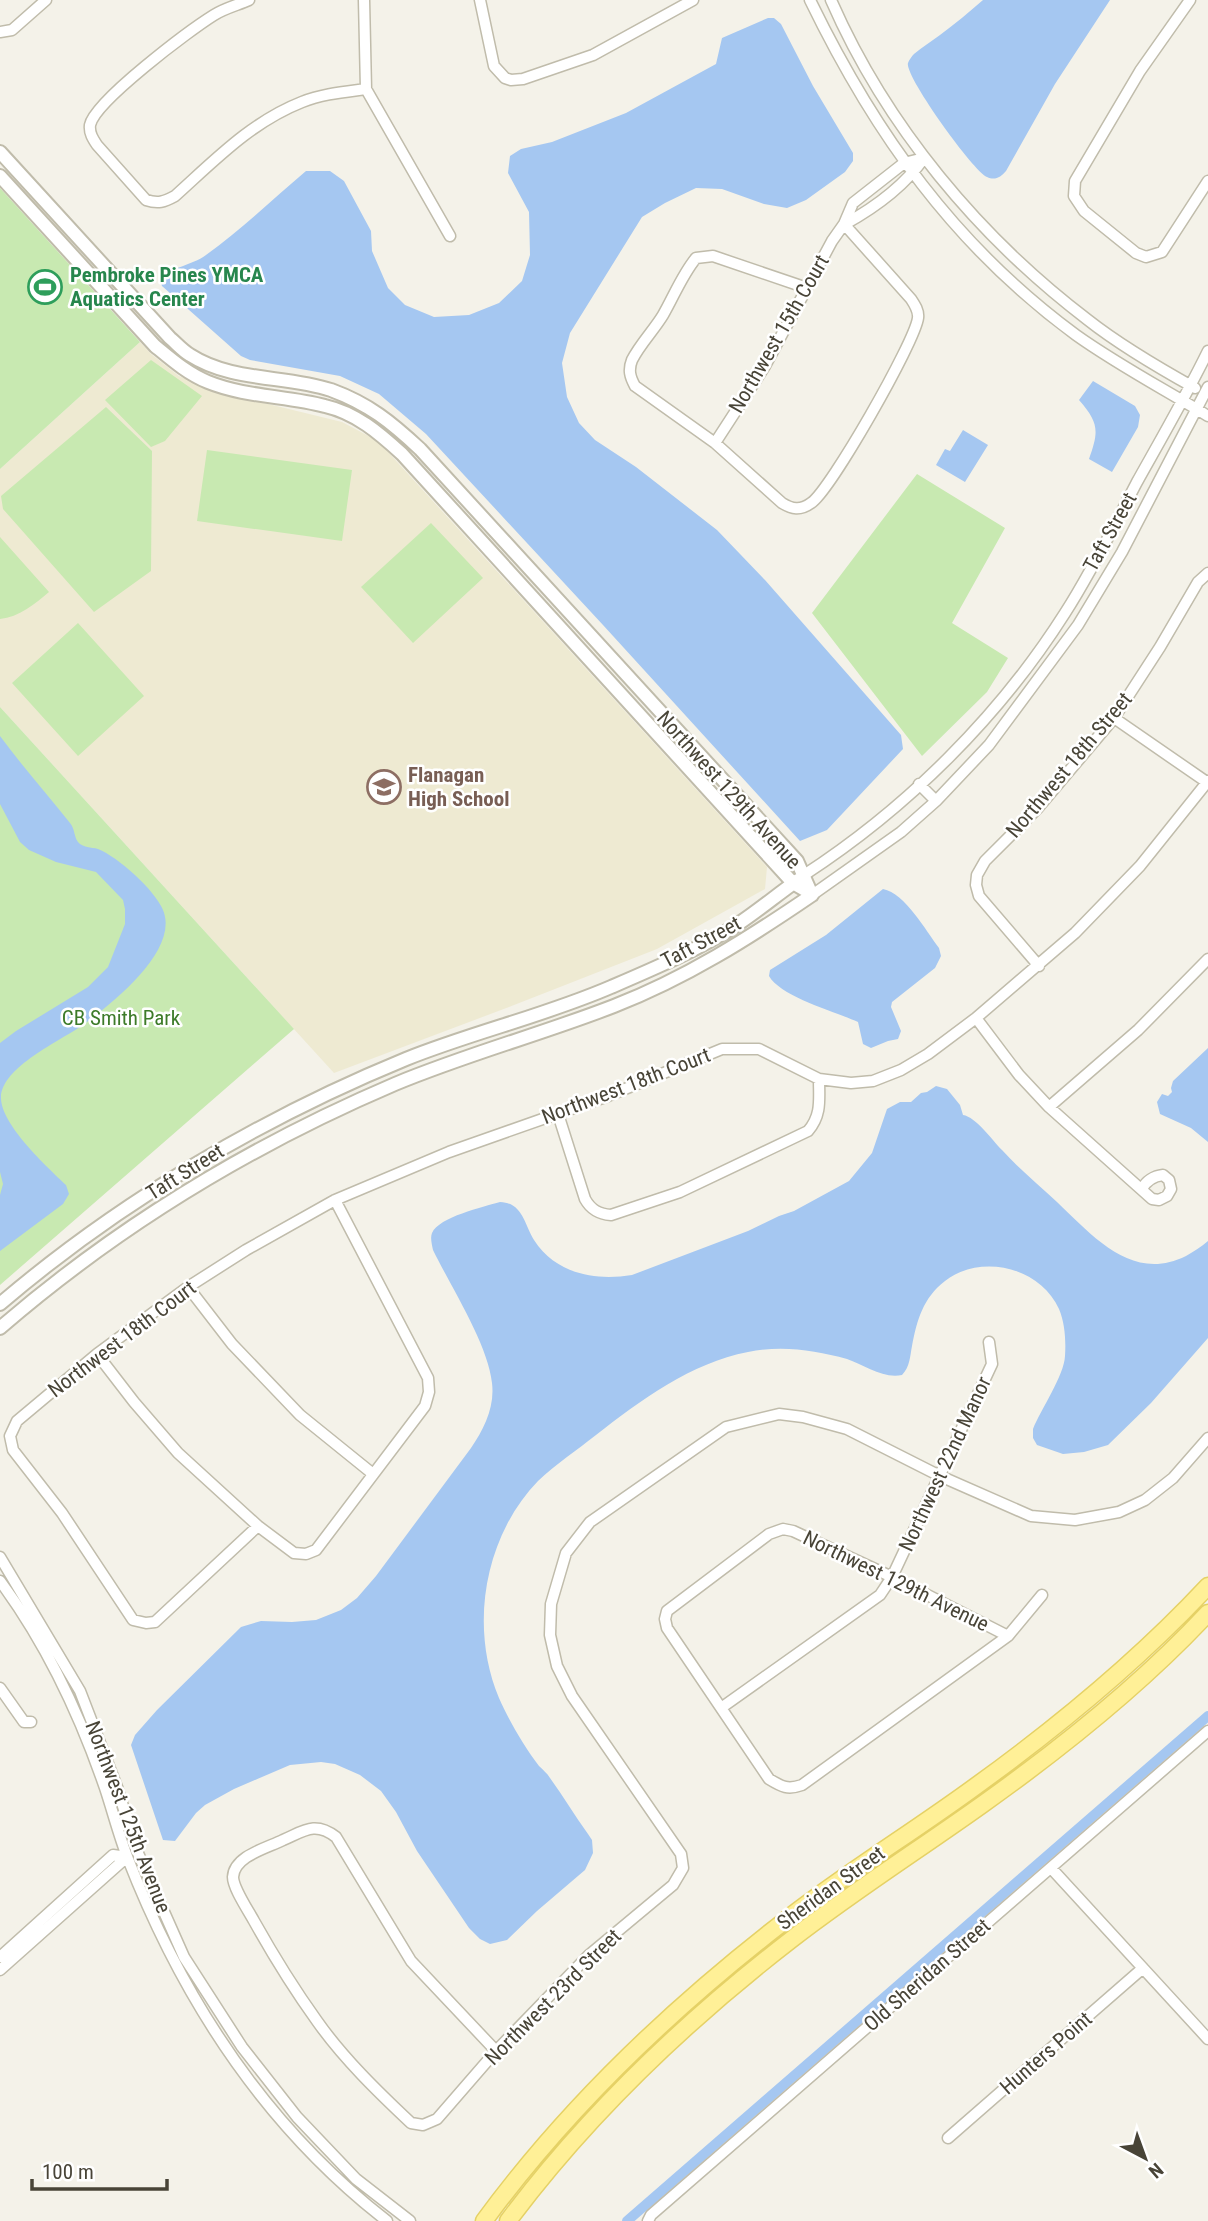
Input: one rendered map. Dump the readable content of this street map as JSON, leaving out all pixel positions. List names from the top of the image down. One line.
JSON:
{"streets":{"main road":["Sheridan Street"],"street":["Northwest 15th Court","Taft Street","Northwest 18th Street","Northwest 129th Avenue","Northwest 18th Court","Northwest 22nd Manor","Northwest 125th Avenue","Old Sheridan Street","Northwest 23rd Street","Hunters Point"]},"crossings":[["Taft Street","Northwest 129th Avenue"],["Northwest 18th Street","Northwest 18th Court"],["Northwest 129th Avenue","Northwest 22nd Manor"],["Northwest 22nd Manor","Northwest 23rd Street"]],"parks":["CB Smith Park"],"places":{"sports":["Pembroke Pines YMCA Aquatics Center"],"school or university":["Flanagan High School"]},"scale_bar":"100 m","north":"bottom right"}
